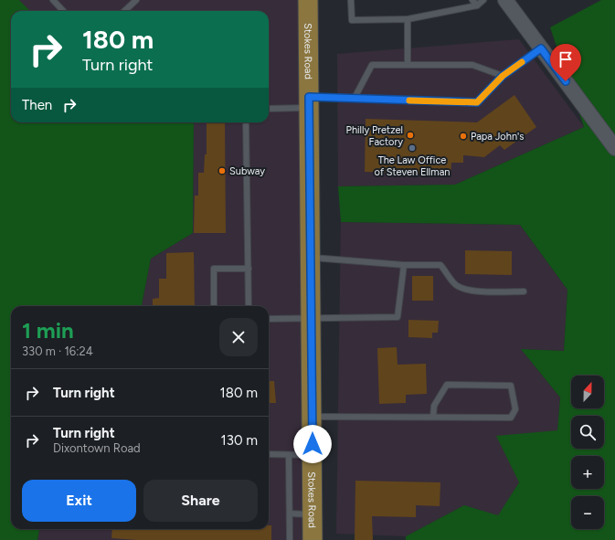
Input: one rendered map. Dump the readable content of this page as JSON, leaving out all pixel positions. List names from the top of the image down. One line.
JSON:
{"streets":{"main road":["Stokes Road"]},"places":["Philly Pretzel Factory","Papa John's","The Law Office of Steven Ellman","Subway"],"north":"top","page":{"turn":["180 m","Turn right"],"then":"Then","heading":["1 min","330 m · 16:24"],"list":[{"name":"Turn right","value":"180 m"},{"name":"Turn right","note":"Dixontown Road","value":"130 m"}],"map_buttons":["+","−"],"buttons":["Exit","Share"]}}
